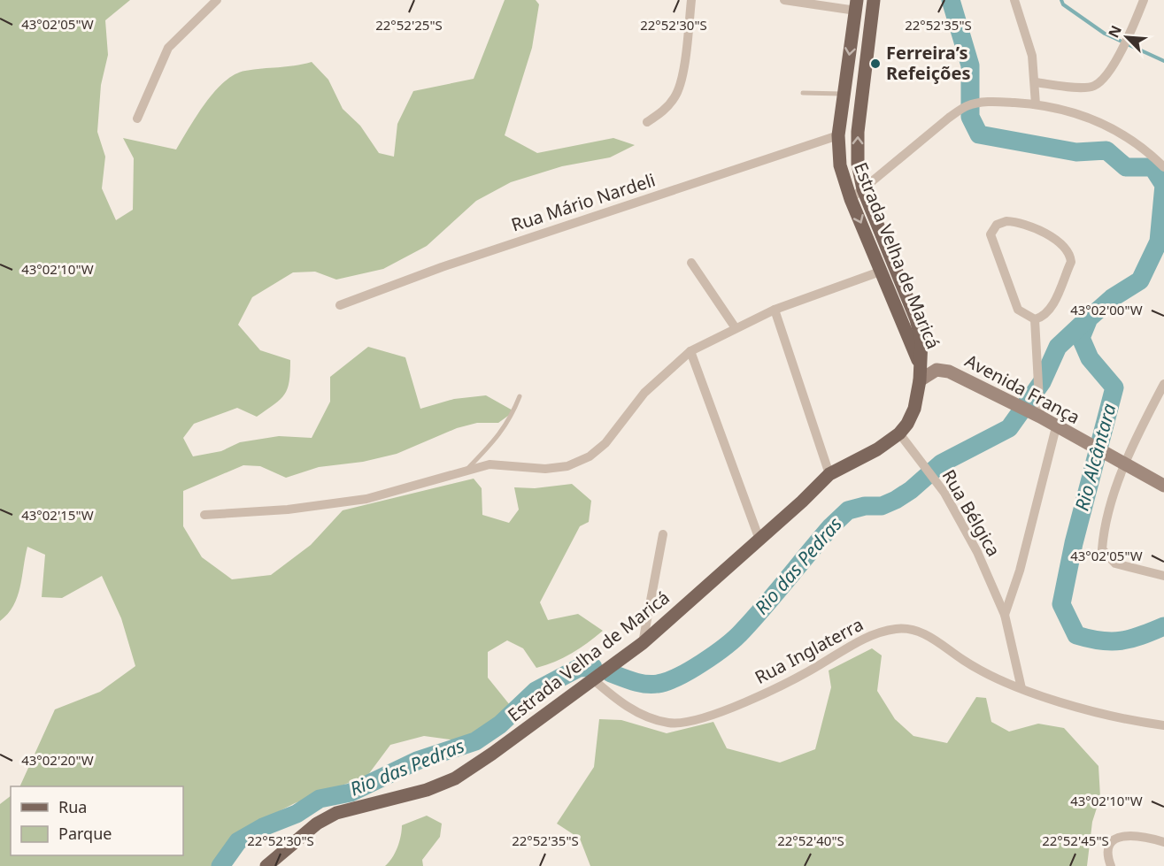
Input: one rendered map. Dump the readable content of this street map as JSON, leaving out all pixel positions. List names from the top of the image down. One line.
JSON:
{"streets":{"main road":["Estrada Velha de Maricá"],"street":["Rua Mário Nardeli","Avenida França","Rua Bélgica","Rua Inglaterra"]},"crossings":[["Rua Mário Nardeli","Estrada Velha de Maricá"],["Estrada Velha de Maricá","Avenida França"],["Estrada Velha de Maricá","Rua Bélgica"],["Estrada Velha de Maricá","Rua Inglaterra"],["Avenida França","Rua Bélgica"],["Rua Bélgica","Rua Inglaterra"]],"water":["Rio Alcântara","Rio das Pedras"],"places":["Ferreira’s Refeições"],"legend":["Rua","Parque"],"north":"top left","coordinates":["43°02'05\"W","22°52'25\"S","22°52'30\"S","22°52'35\"S","43°02'10\"W","43°02'00\"W","43°02'15\"W","43°02'20\"W","22°52'40\"S","22°52'45\"S"]}
